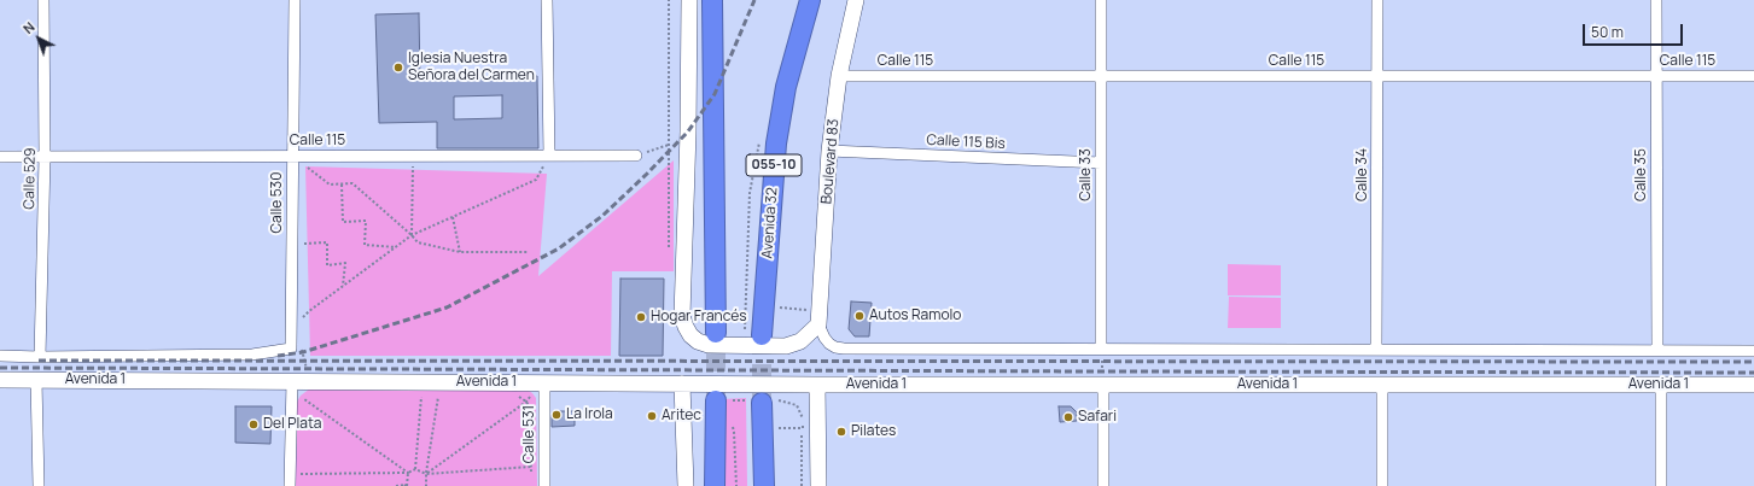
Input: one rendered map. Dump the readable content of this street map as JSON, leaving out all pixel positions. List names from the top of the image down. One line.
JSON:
{"streets":{"highway":["055-10","Avenida 32"],"street":["Calle 115","Calle 115 Bis","Boulevard 83","Calle 33","Calle 34","Calle 35","Calle 529","Calle 530","Avenida 1","Calle 531"]},"crossings":[["Calle 115","Boulevard 83"],["Calle 115","Calle 33"],["Calle 115","Calle 34"],["Calle 115","Calle 35"],["Calle 115","Calle 529"],["Calle 115","Calle 530"],["Calle 115 Bis","Boulevard 83"],["Calle 115 Bis","Calle 33"],["Calle 529","Avenida 1"],["Calle 530","Avenida 1"],["Avenida 1","Calle 531"]],"places":["Iglesia Nuestra Señora del Carmen","Autos Ramolo","Hogar Francés","La Irola","Aritec","Safari","Del Plata","Pilates"],"scale_bar":"50 m","north":"top left"}
